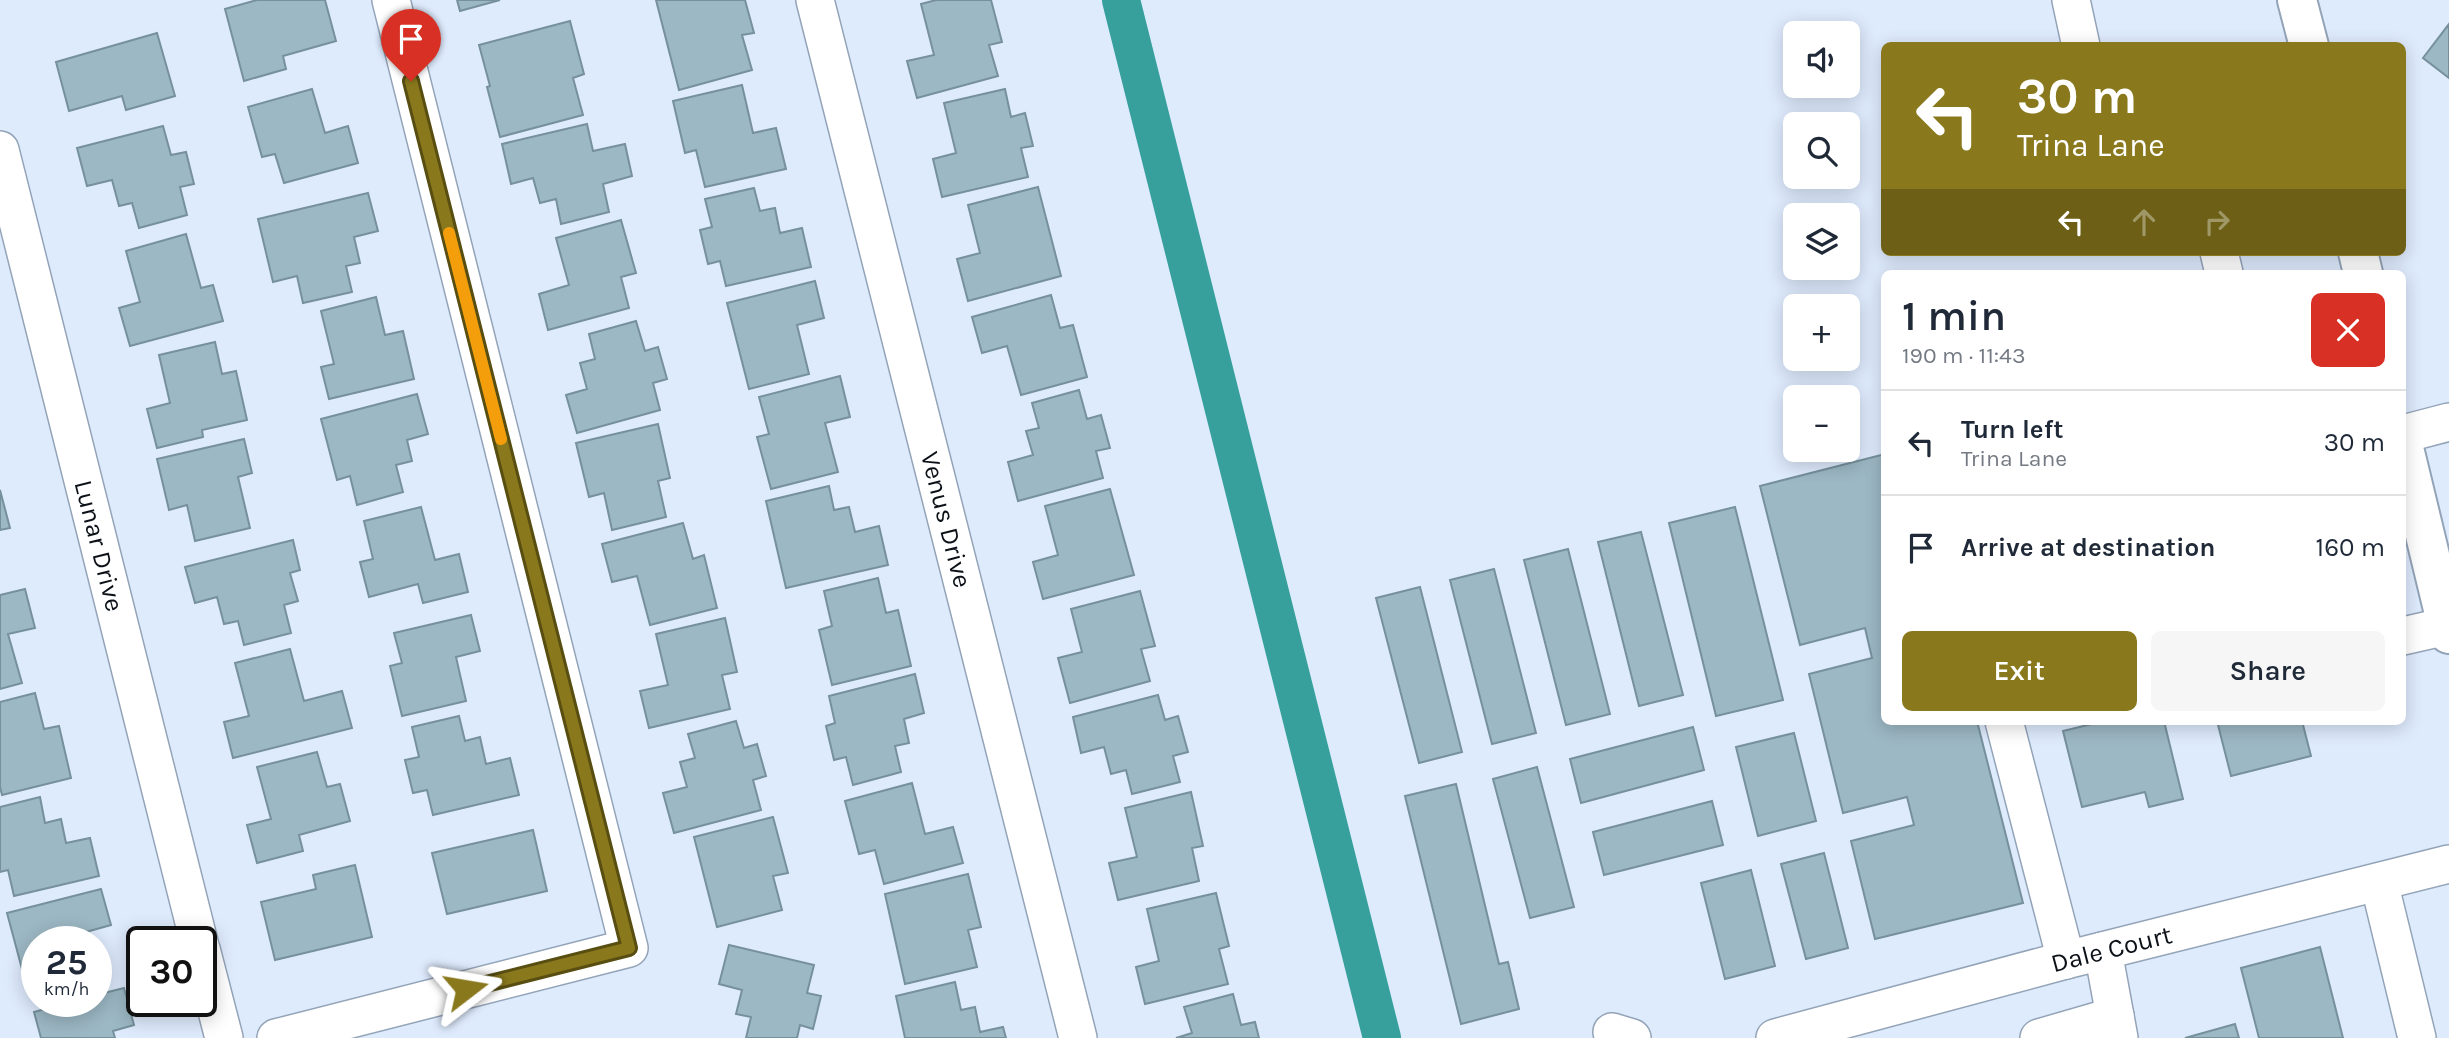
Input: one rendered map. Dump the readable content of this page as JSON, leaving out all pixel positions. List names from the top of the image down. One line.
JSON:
{"streets":{"street":["Venus Drive","Lunar Drive","Dale Court"]},"page":{"map_buttons":["+","−"],"turn":["30 m","Trina Lane"],"heading":["1 min","190 m · 11:43"],"list":[{"name":"Turn left","note":"Trina Lane","value":"30 m"},{"name":"Arrive at destination","value":"160 m"}],"buttons":["Exit","Share"],"speed":"25 km/h","limit":"30"}}
